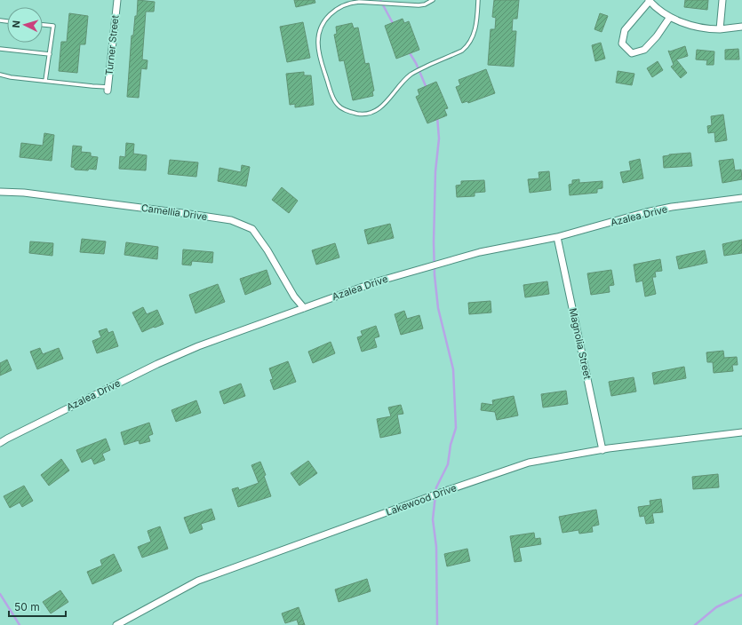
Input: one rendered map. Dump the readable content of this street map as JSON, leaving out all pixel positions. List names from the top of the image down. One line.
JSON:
{"streets":{"street":["Turner Street","Camellia Drive","Azalea Drive","Magnolia Street","Lakewood Drive"]},"crossings":[["Camellia Drive","Azalea Drive"],["Azalea Drive","Magnolia Street"],["Magnolia Street","Lakewood Drive"]],"scale_bar":"50 m","north":"left"}
